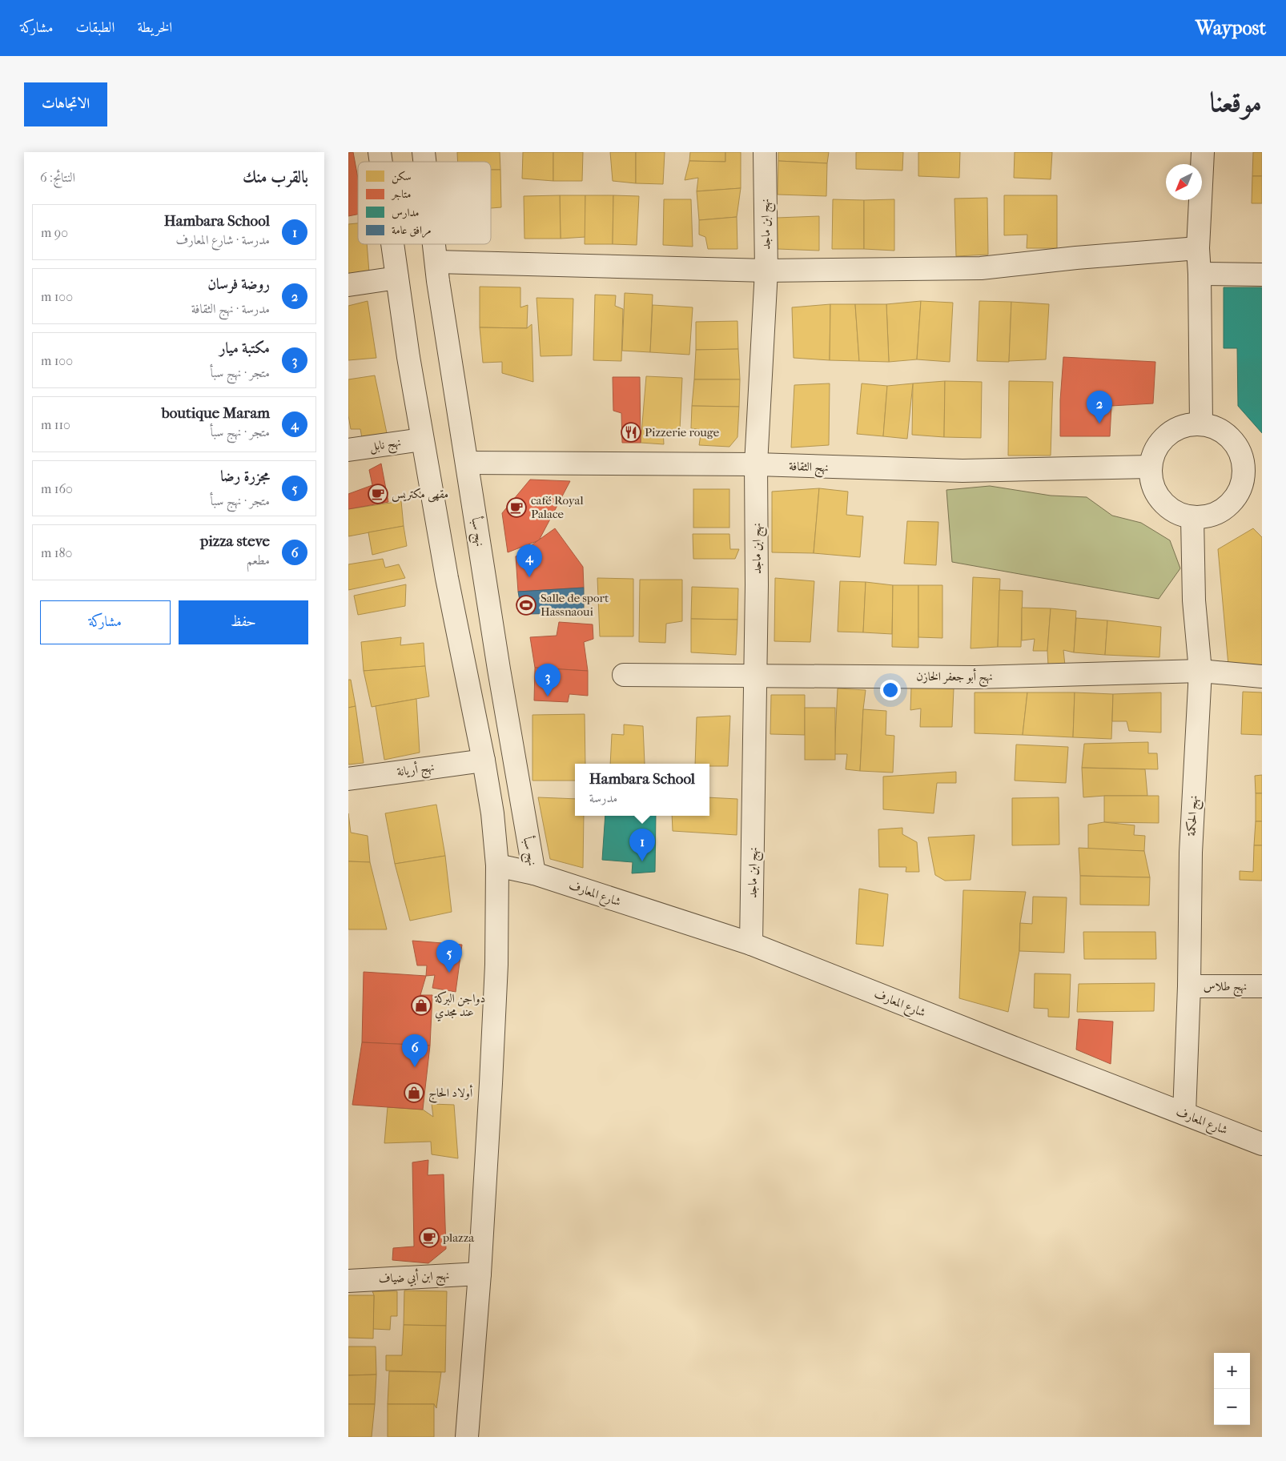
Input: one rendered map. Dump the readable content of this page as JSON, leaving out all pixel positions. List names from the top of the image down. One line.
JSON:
{"streets":{"street":["نهج ابن ماجد","نهج نابل","نهج الثقافة","نهج سبأ","نهج أبو جعفر الخازن","نهج أريانة","نهج الحكمة","شارع المعارف","نهج طلاس","نهج ابن أبي ضياف"]},"crossings":[["نهج ابن ماجد","نهج الثقافة"],["نهج ابن ماجد","نهج أبو جعفر الخازن"],["نهج ابن ماجد","شارع المعارف"],["نهج الثقافة","نهج سبأ"],["نهج الثقافة","نهج الحكمة"],["نهج سبأ","شارع المعارف"],["نهج أبو جعفر الخازن","نهج الحكمة"],["نهج الحكمة","شارع المعارف"],["نهج الحكمة","نهج طلاس"]],"places":{"restaurant":["Pizzerie rouge"],"cafe":["مقهى مكتريس","café Royal Palace","plazza"],"sports":["Salle de sport Hassnaoui"],"shop":["دواجن البركة عند مجدي","أولاد الحاج"]},"legend":["سكن","متاجر","مدارس","مرافق عامة"],"north":"bottom left","page":{"header":"Waypost","nav":["الخريطة","الطبقات","مشاركة"],"title":"موقعنا","buttons":["الاتجاهات",["حفظ","مشاركة"]],"heading":["بالقرب منك","النتائج: 6"],"list":[{"mark":"1","name":"Hambara School","note":"مدرسة · شارع المعارف","value":"90 m"},{"mark":"2","name":"روضة فرسان","note":"مدرسة · نهج الثقافة","value":"100 m"},{"mark":"3","name":"مكتبة ميار","note":"متجر · نهج سبأ","value":"100 m"},{"mark":"4","name":"boutique Maram","note":"متجر · نهج سبأ","value":"110 m"},{"mark":"5","name":"مجزرة رضا","note":"متجر · نهج سبأ","value":"160 m"},{"mark":"6","name":"pizza steve","note":"مطعم","value":"180 m"}],"pins":["2","4","3","1","5","6"],"popup":["Hambara School","مدرسة"],"map_buttons":["+","−"]}}
